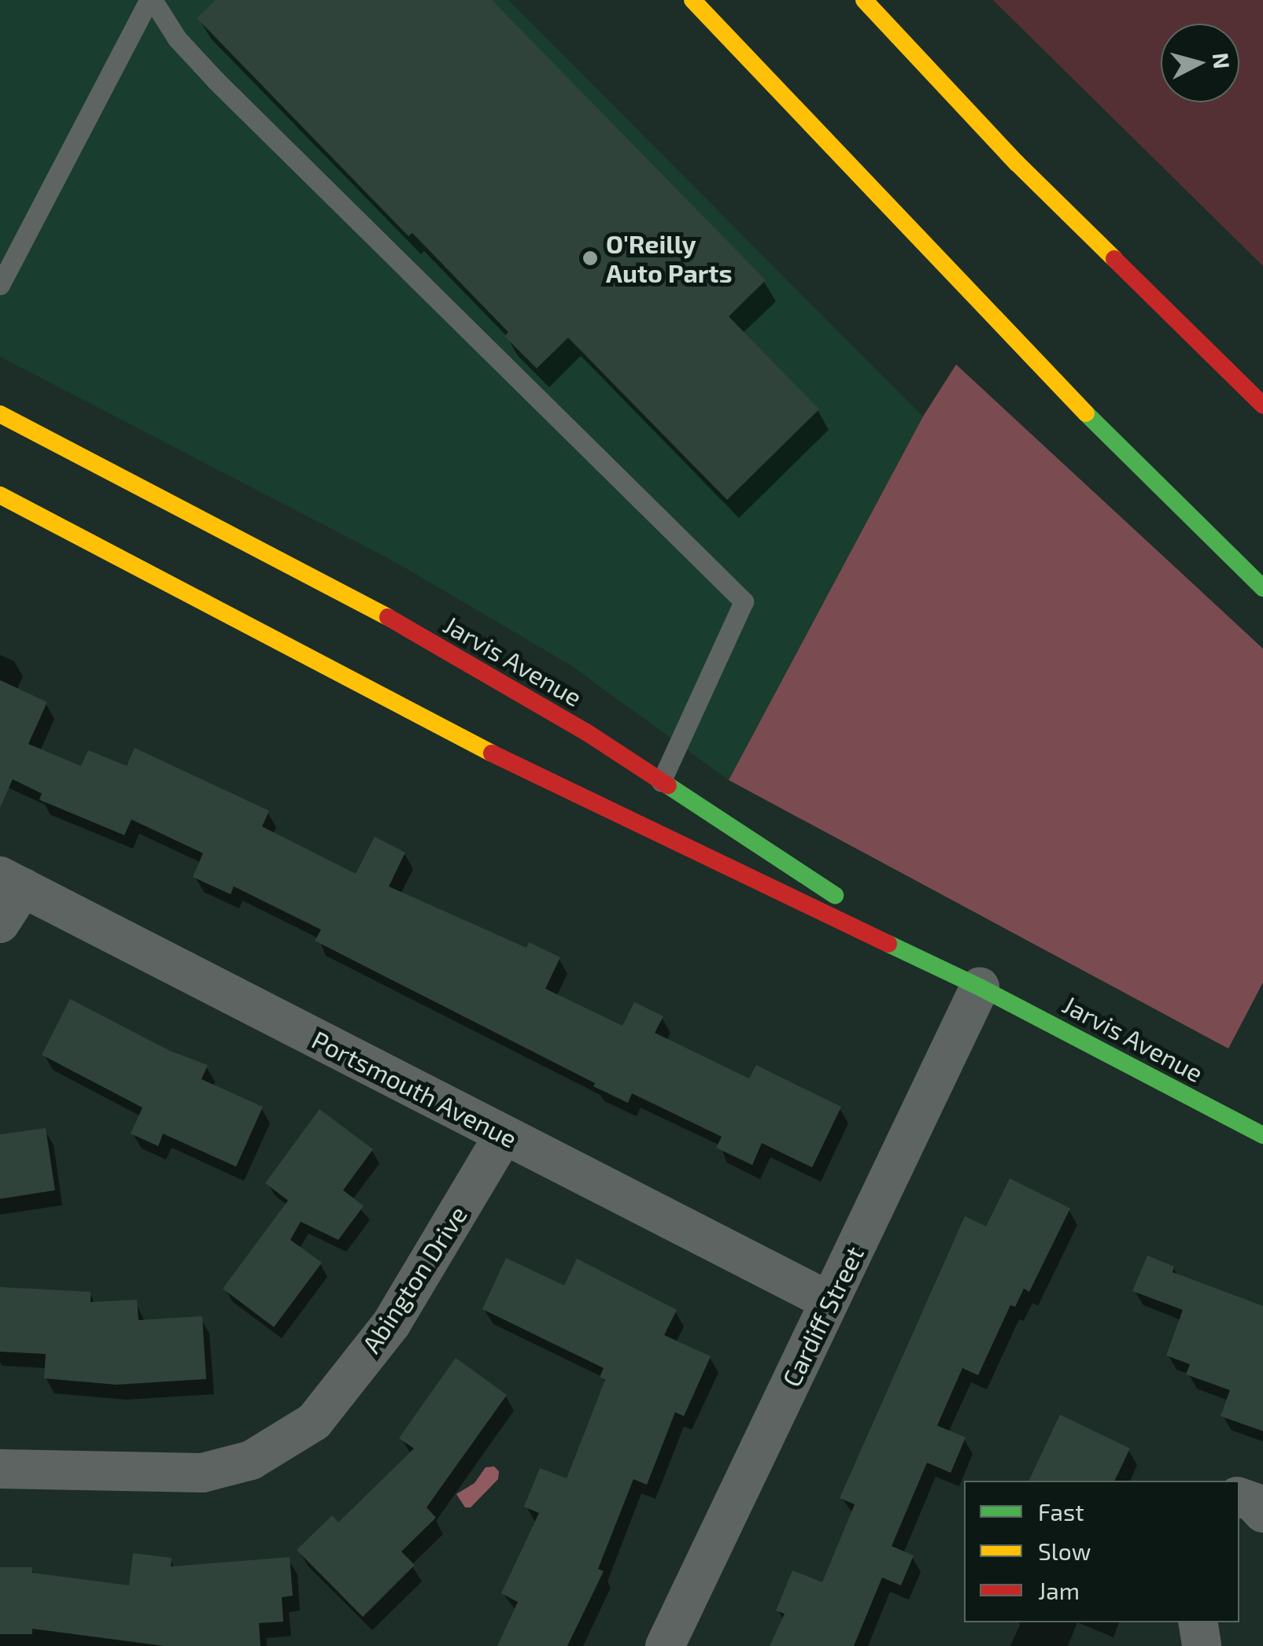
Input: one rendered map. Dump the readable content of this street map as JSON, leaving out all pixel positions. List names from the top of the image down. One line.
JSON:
{"streets":{"main road":["Jarvis Avenue"],"street":["Portsmouth Avenue","Abington Drive","Cardiff Street"]},"crossings":[["Jarvis Avenue","Cardiff Street"],["Portsmouth Avenue","Abington Drive"],["Portsmouth Avenue","Cardiff Street"]],"places":["O'Reilly Auto Parts"],"legend":["Fast","Slow","Jam"],"north":"right"}
